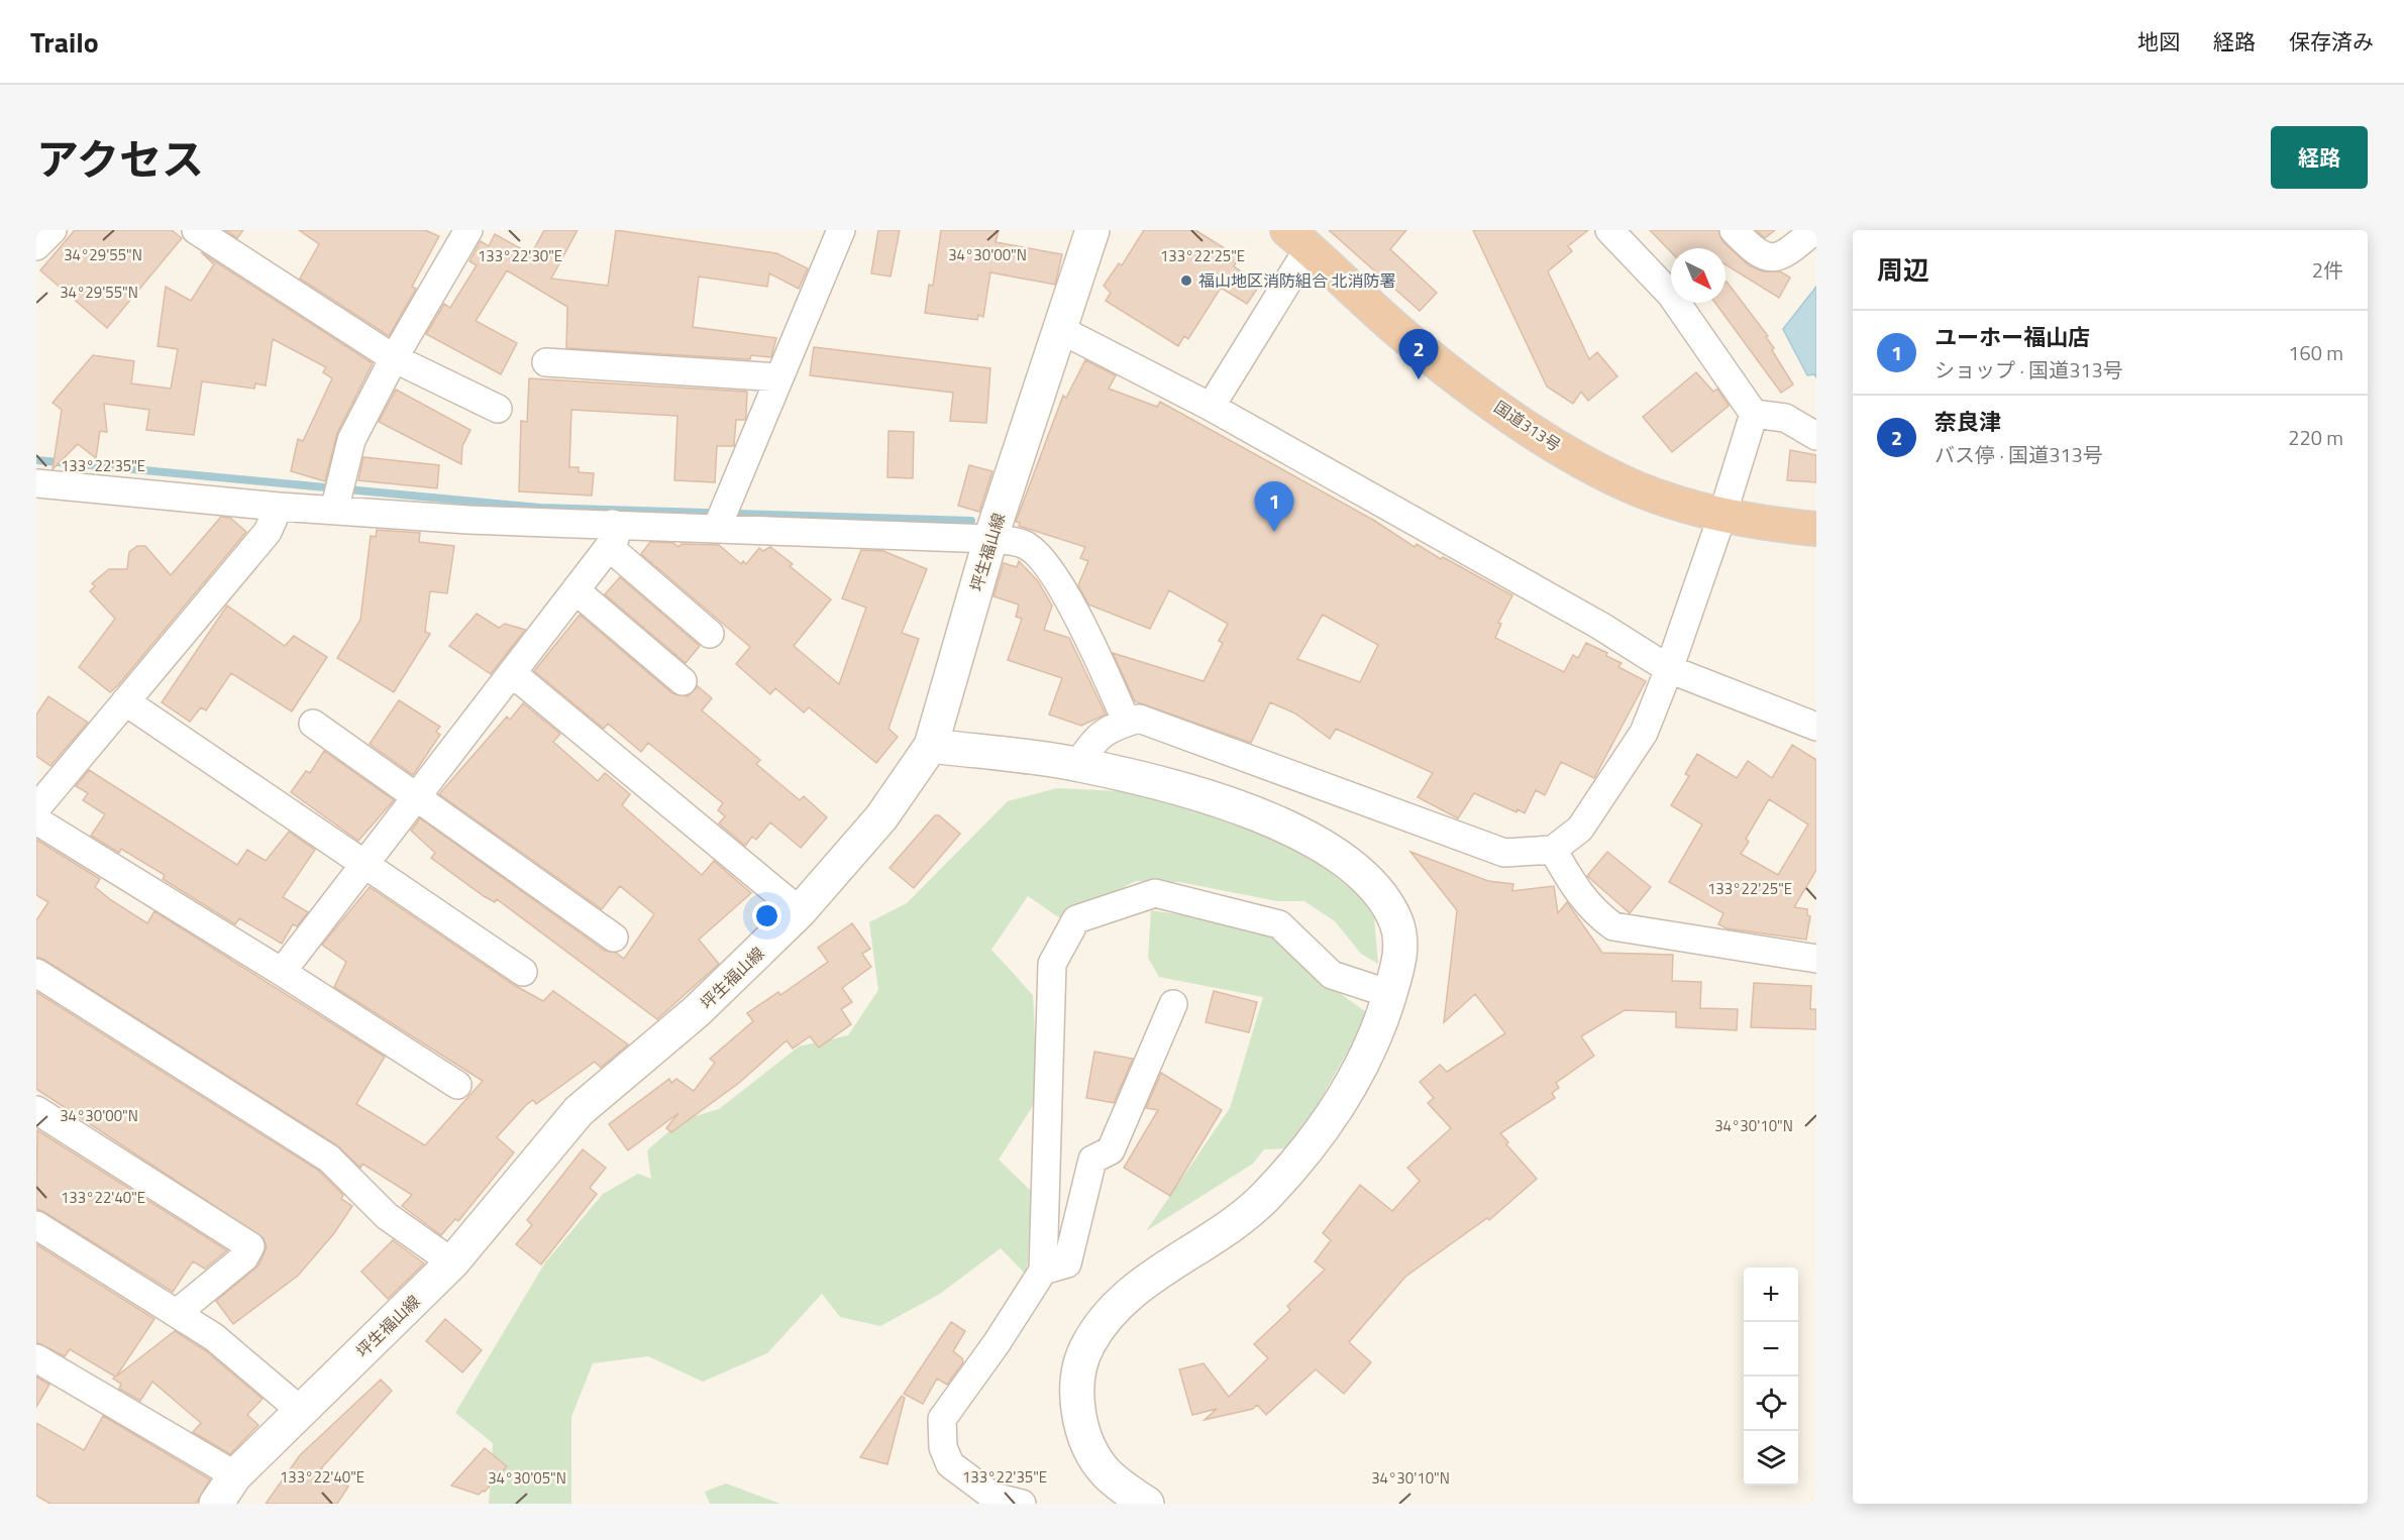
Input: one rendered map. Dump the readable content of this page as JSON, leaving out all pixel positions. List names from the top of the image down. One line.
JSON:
{"streets":{"highway":["国道313号"],"main road":["坪生福山線"]},"places":["福山地区消防組合 北消防署"],"north":"bottom right","page":{"header":"Trailo","nav":["地図","経路","保存済み"],"title":"アクセス","buttons":"経路","heading":["周辺","2件"],"list":[{"mark":"1","name":"ユーホー福山店","note":"ショップ · 国道313号","value":"160 m"},{"mark":"2","name":"奈良津","note":"バス停 · 国道313号","value":"220 m"}],"pins":["2","1"],"map_buttons":["+","−"]},"coordinates":["34°29'55\"N","34°30'00\"N","133°22'30\"E","133°22'25\"E","133°22'35\"E","34°30'10\"N","133°22'40\"E","34°30'05\"N"]}
